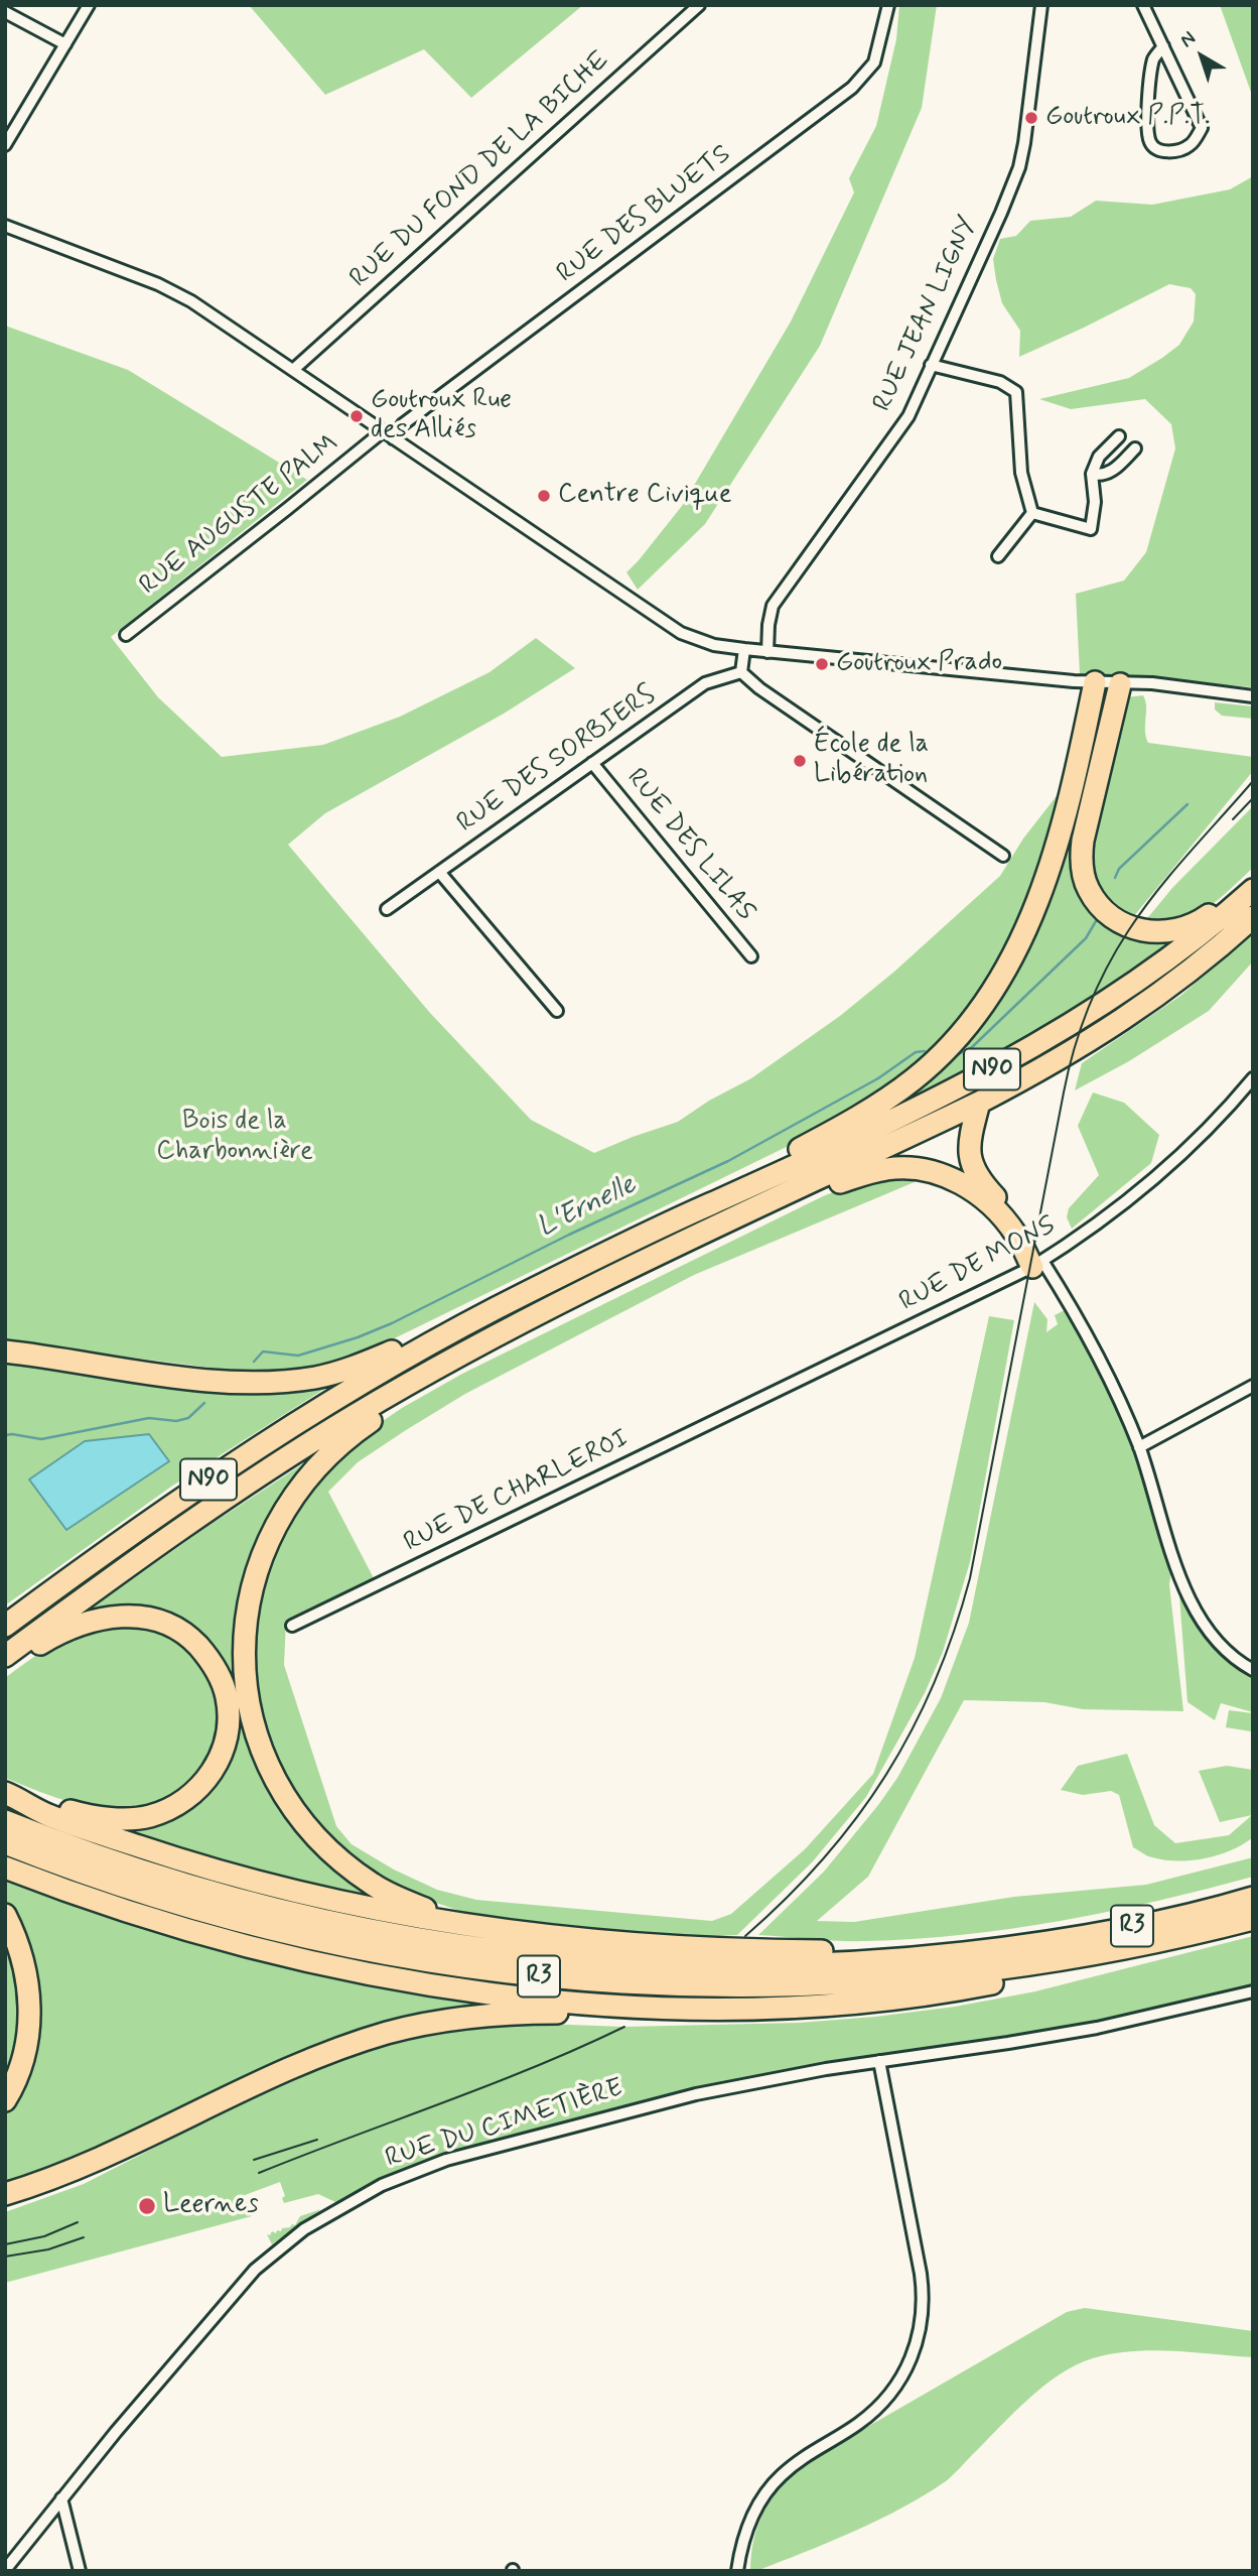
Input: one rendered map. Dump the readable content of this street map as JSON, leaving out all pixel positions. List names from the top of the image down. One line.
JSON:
{"streets":{"highway":["N90","R3"],"street":["RUE DU FOND DE LA BICHE","RUE DES BLUETS","RUE JEAN LIGNY","RUE AUGUSTE PALM","RUE DES SORBIERS","RUE DES LILAS","RUE DE MONS","RUE DE CHARLEROI","RUE DU CIMETIÈRE"]},"crossings":[["RUE DES SORBIERS","RUE DES LILAS"],["RUE DE MONS","RUE DE CHARLEROI"]],"water":["L'Ernelle"],"parks":["Bois de la Charbonnière"],"places":["Goutroux P.P.T.","Goutroux Rue des Alliés","Centre Civique","Goutroux Prado","École de la Libération","Leernes"],"north":"top left"}
